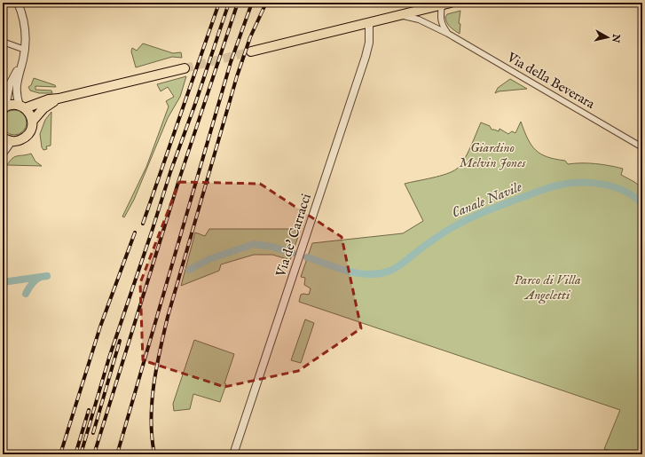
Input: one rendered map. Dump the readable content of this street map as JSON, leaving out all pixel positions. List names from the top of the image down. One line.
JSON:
{"streets":{"street":["Via della Beverara","Via de' Carracci"]},"water":["Canale Navile"],"parks":["Giardino Melvin Jones","Parco di Villa Angeletti"],"north":"right"}
